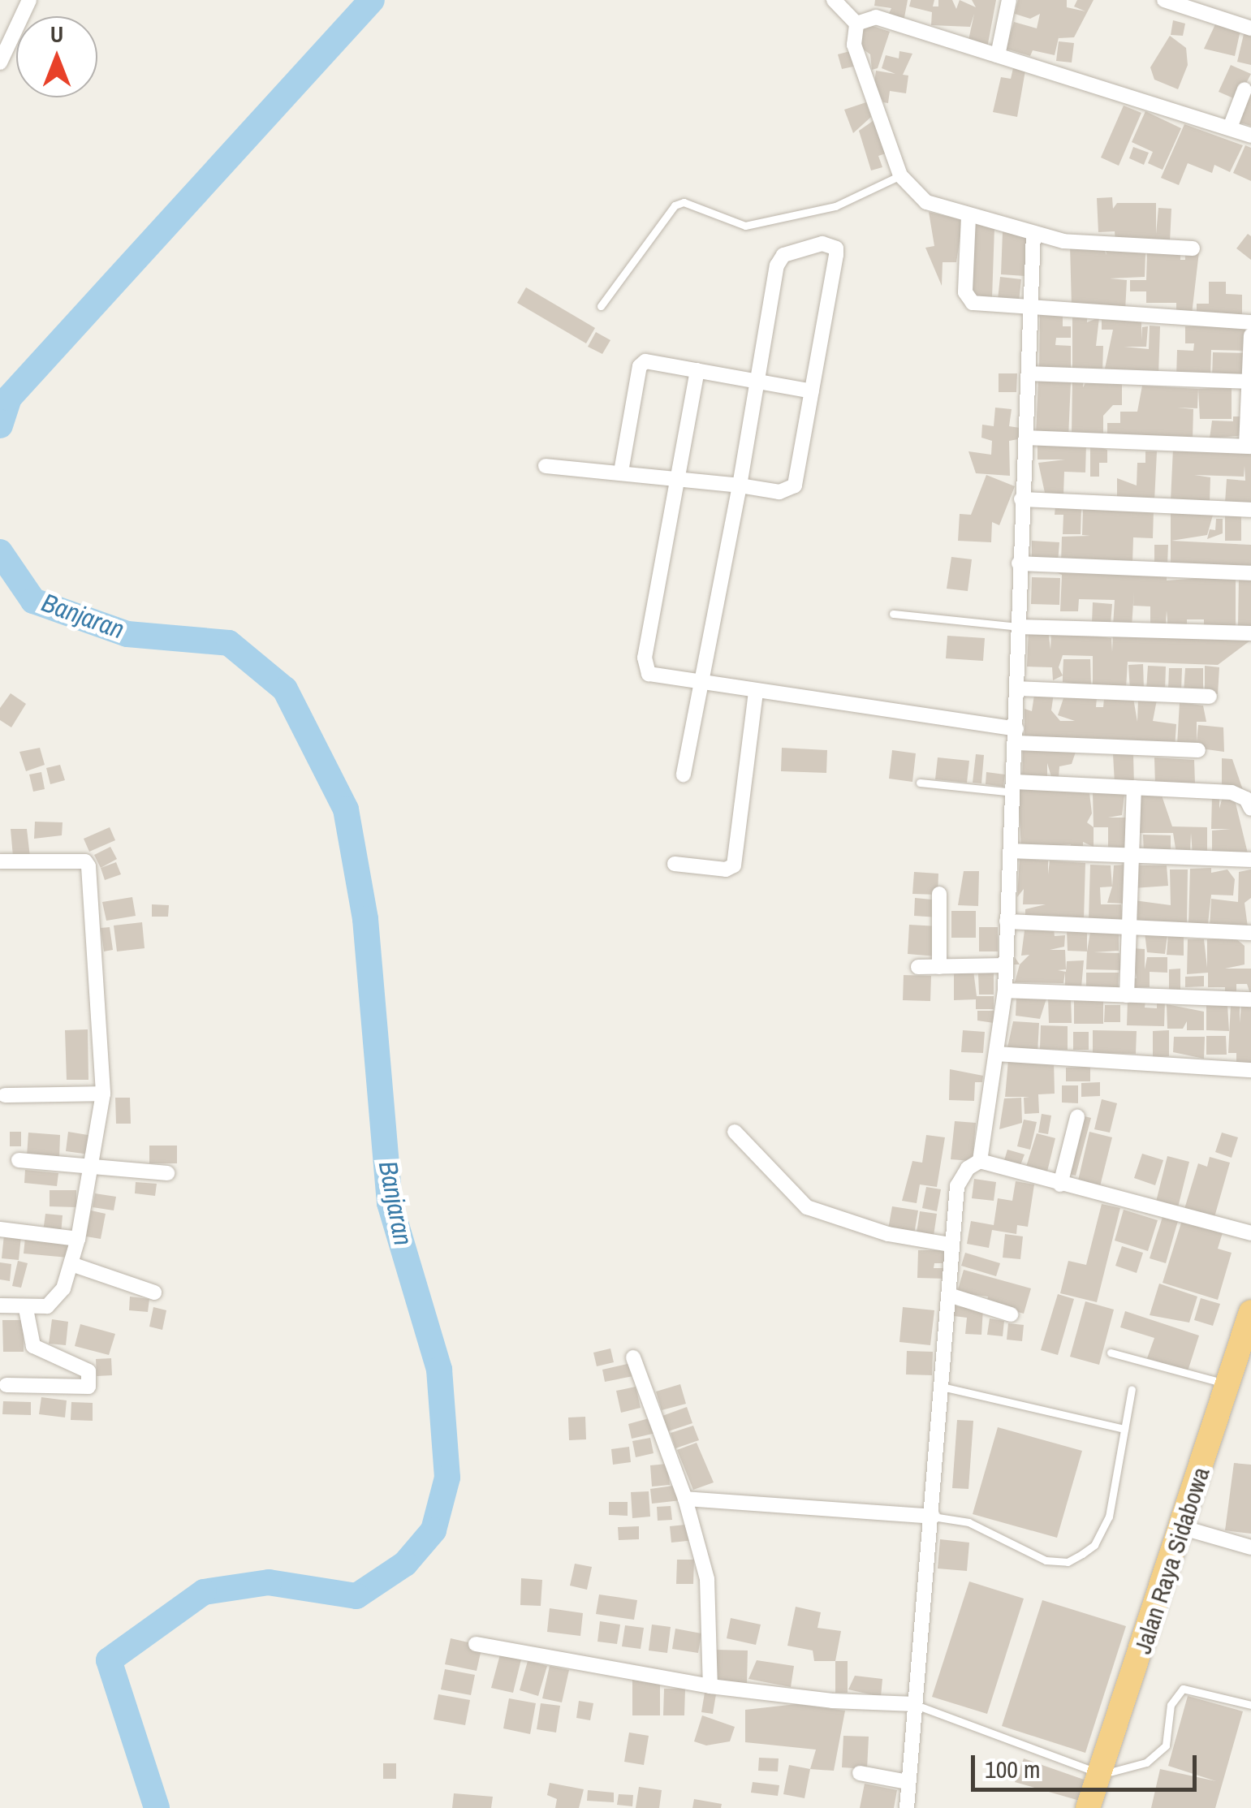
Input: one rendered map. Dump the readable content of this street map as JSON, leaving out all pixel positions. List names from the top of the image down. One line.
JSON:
{"streets":{"highway":["Jalan Raya Sidabowa"]},"water":["Banjaran"],"scale_bar":"100 m","north":"top"}
